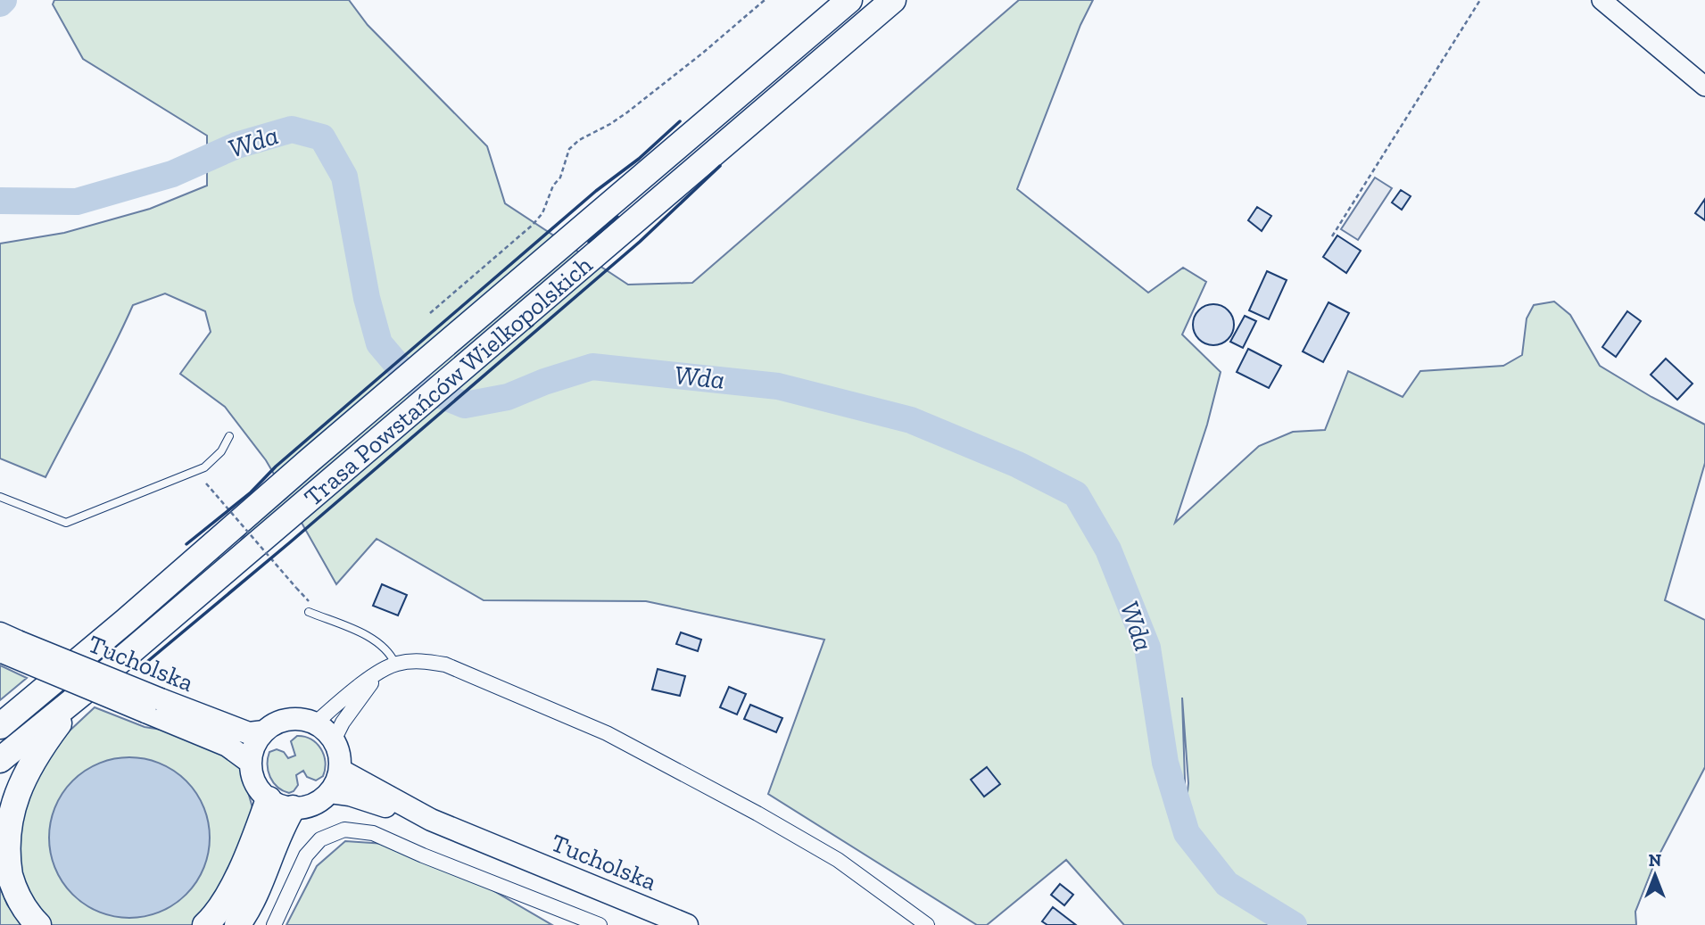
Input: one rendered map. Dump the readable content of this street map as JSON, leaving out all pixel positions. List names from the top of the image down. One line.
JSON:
{"streets":{"highway":["Trasa Powstańców Wielkopolskich"],"main road":["Tucholska"]},"water":["Wda"],"north":"top"}
